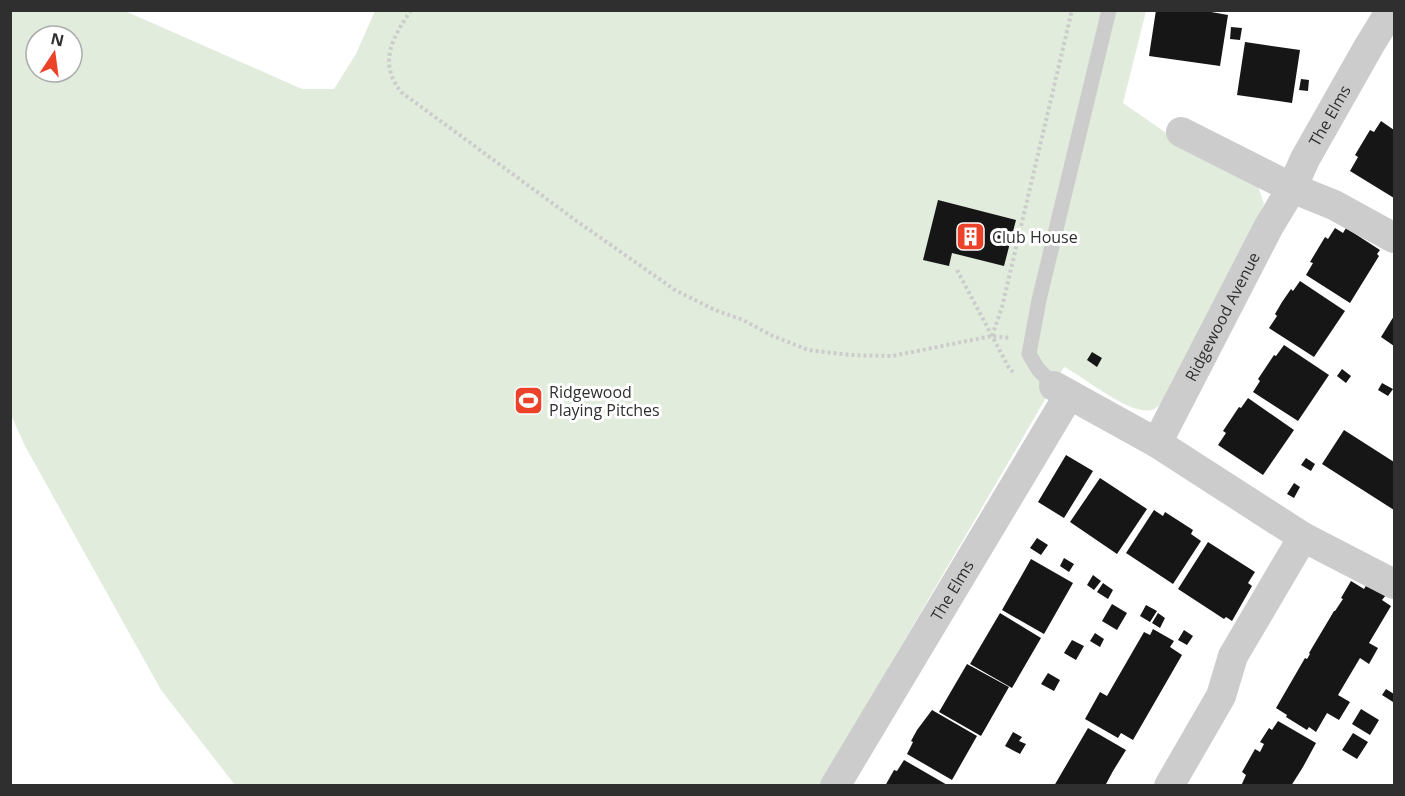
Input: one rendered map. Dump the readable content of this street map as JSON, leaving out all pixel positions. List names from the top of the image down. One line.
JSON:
{"streets":{"street":["The Elms","Ridgewood Avenue"]},"crossings":[["The Elms","Ridgewood Avenue"]],"places":{"building":["Club House"],"sports":["Ridgewood Playing Pitches"]},"north":"top"}
